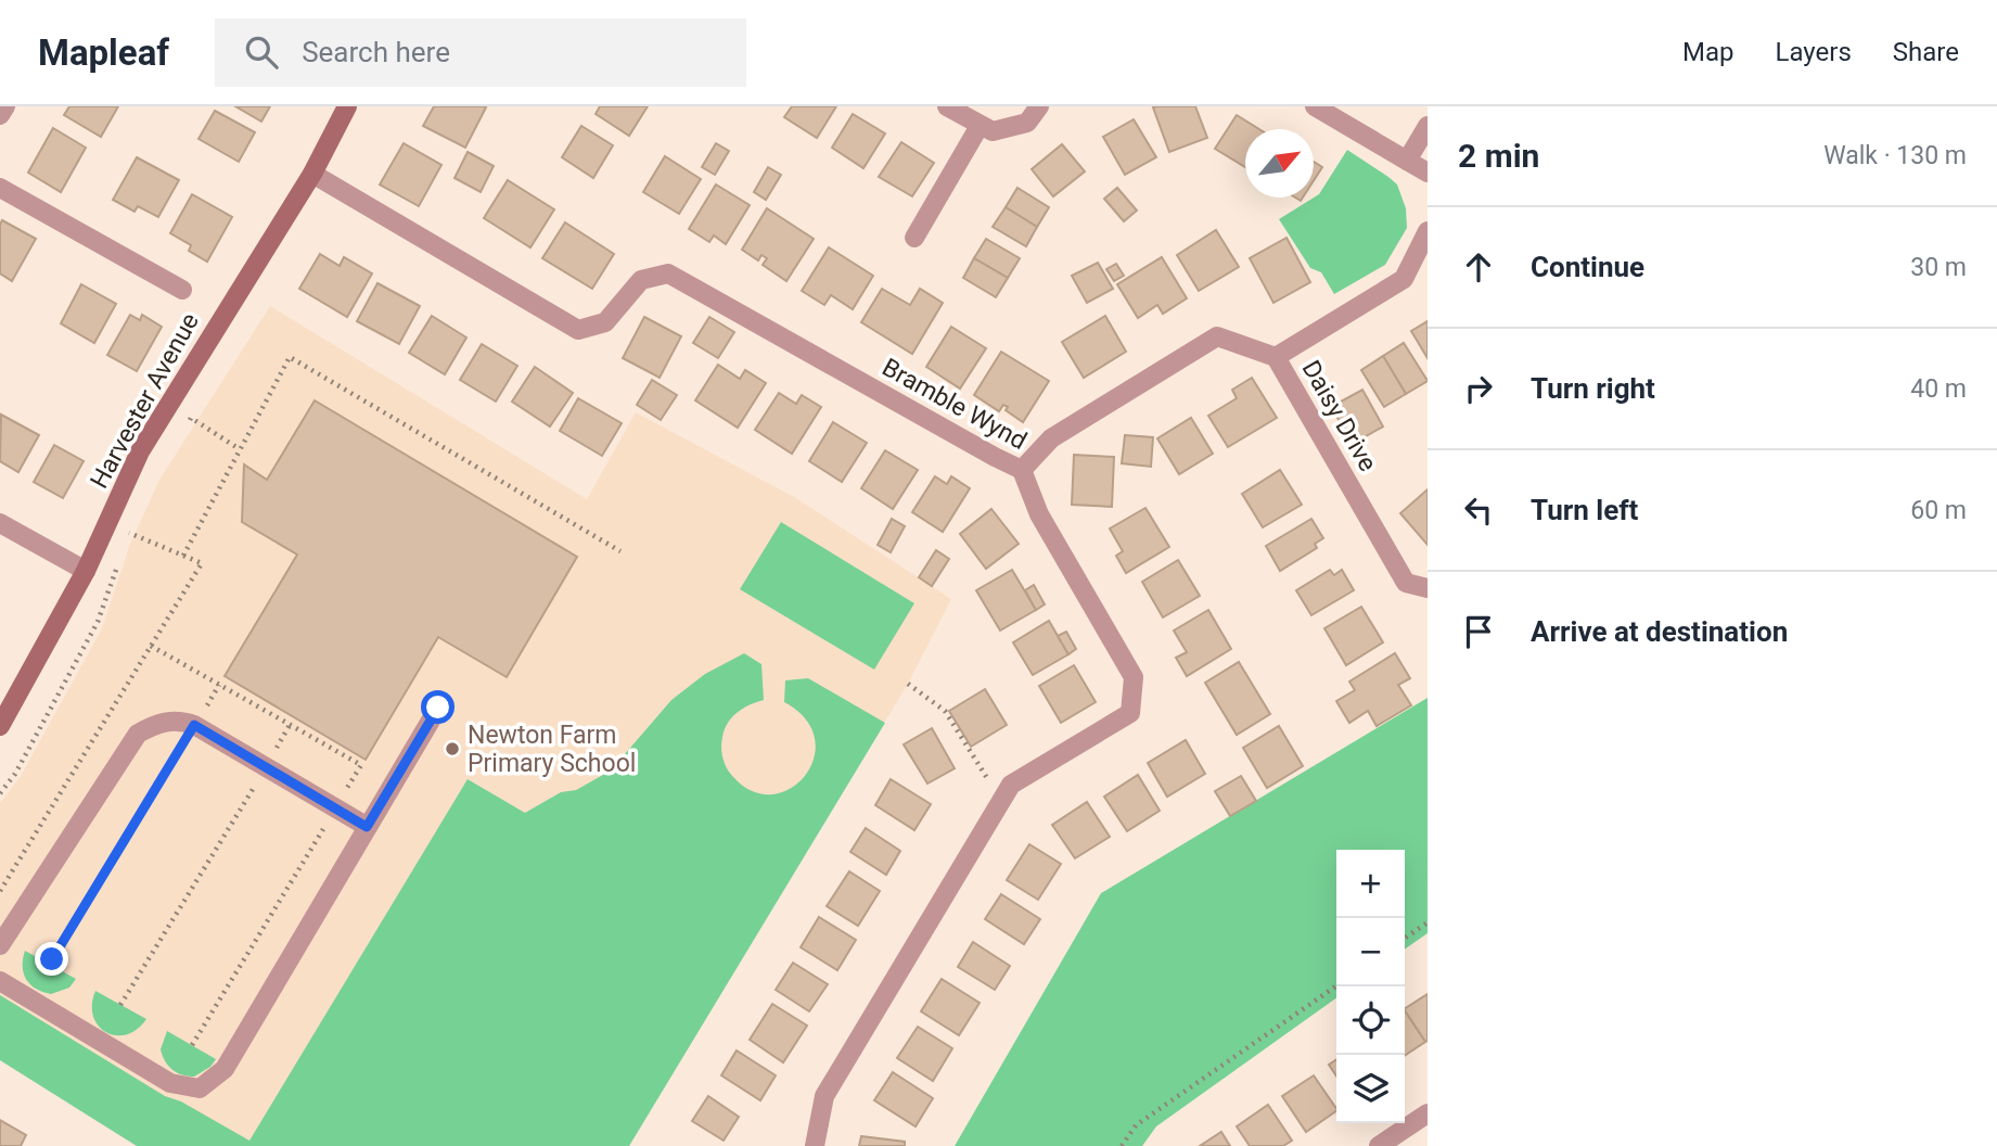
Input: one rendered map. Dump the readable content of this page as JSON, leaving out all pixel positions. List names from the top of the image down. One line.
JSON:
{"streets":{"street":["Harvester Avenue","Bramble Wynd","Daisy Drive"]},"crossings":[["Harvester Avenue","Bramble Wynd"],["Bramble Wynd","Daisy Drive"]],"places":["Newton Farm Primary School"],"north":"top right","page":{"header":"Mapleaf","search":"Search here","nav":["Map","Layers","Share"],"heading":["2 min","Walk · 130 m"],"list":[["Continue","30 m"],["Turn right","40 m"],["Turn left","60 m"],"Arrive at destination"],"map_buttons":["+","−"]}}
